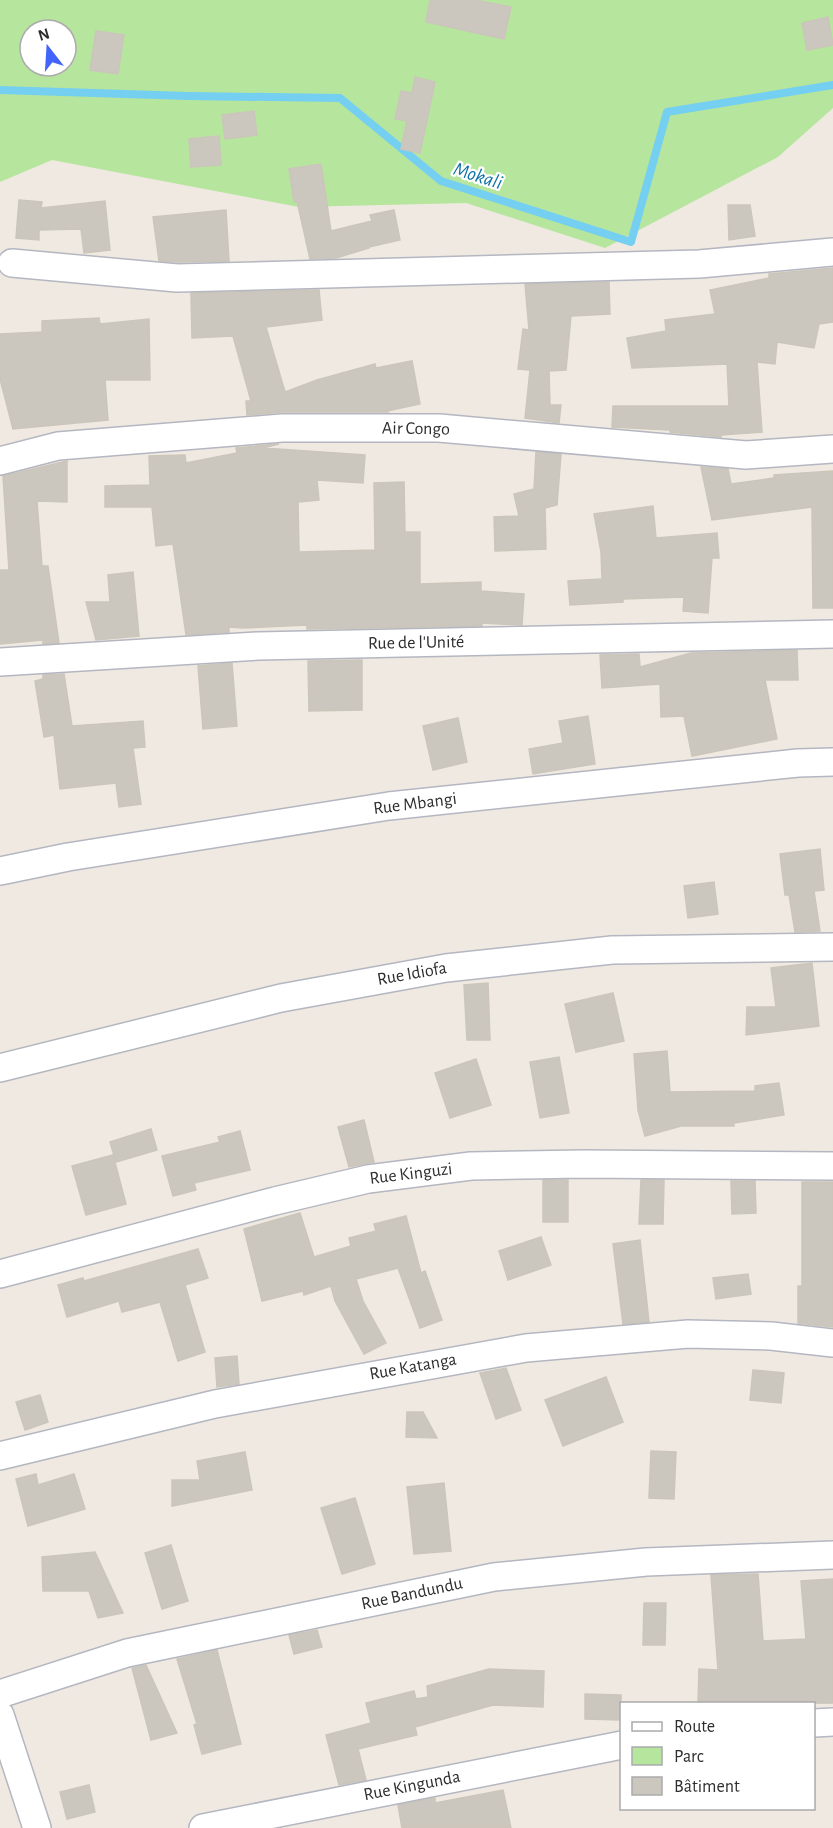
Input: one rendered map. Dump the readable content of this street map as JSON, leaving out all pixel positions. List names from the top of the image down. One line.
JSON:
{"streets":{"street":["Air Congo","Rue de l'Unité","Rue Mbangi","Rue Idiofa","Rue Kinguzi","Rue Katanga","Rue Bandundu","Rue Kingunda"]},"water":["Mokali"],"legend":["Route","Parc","Bâtiment"],"north":"top"}
